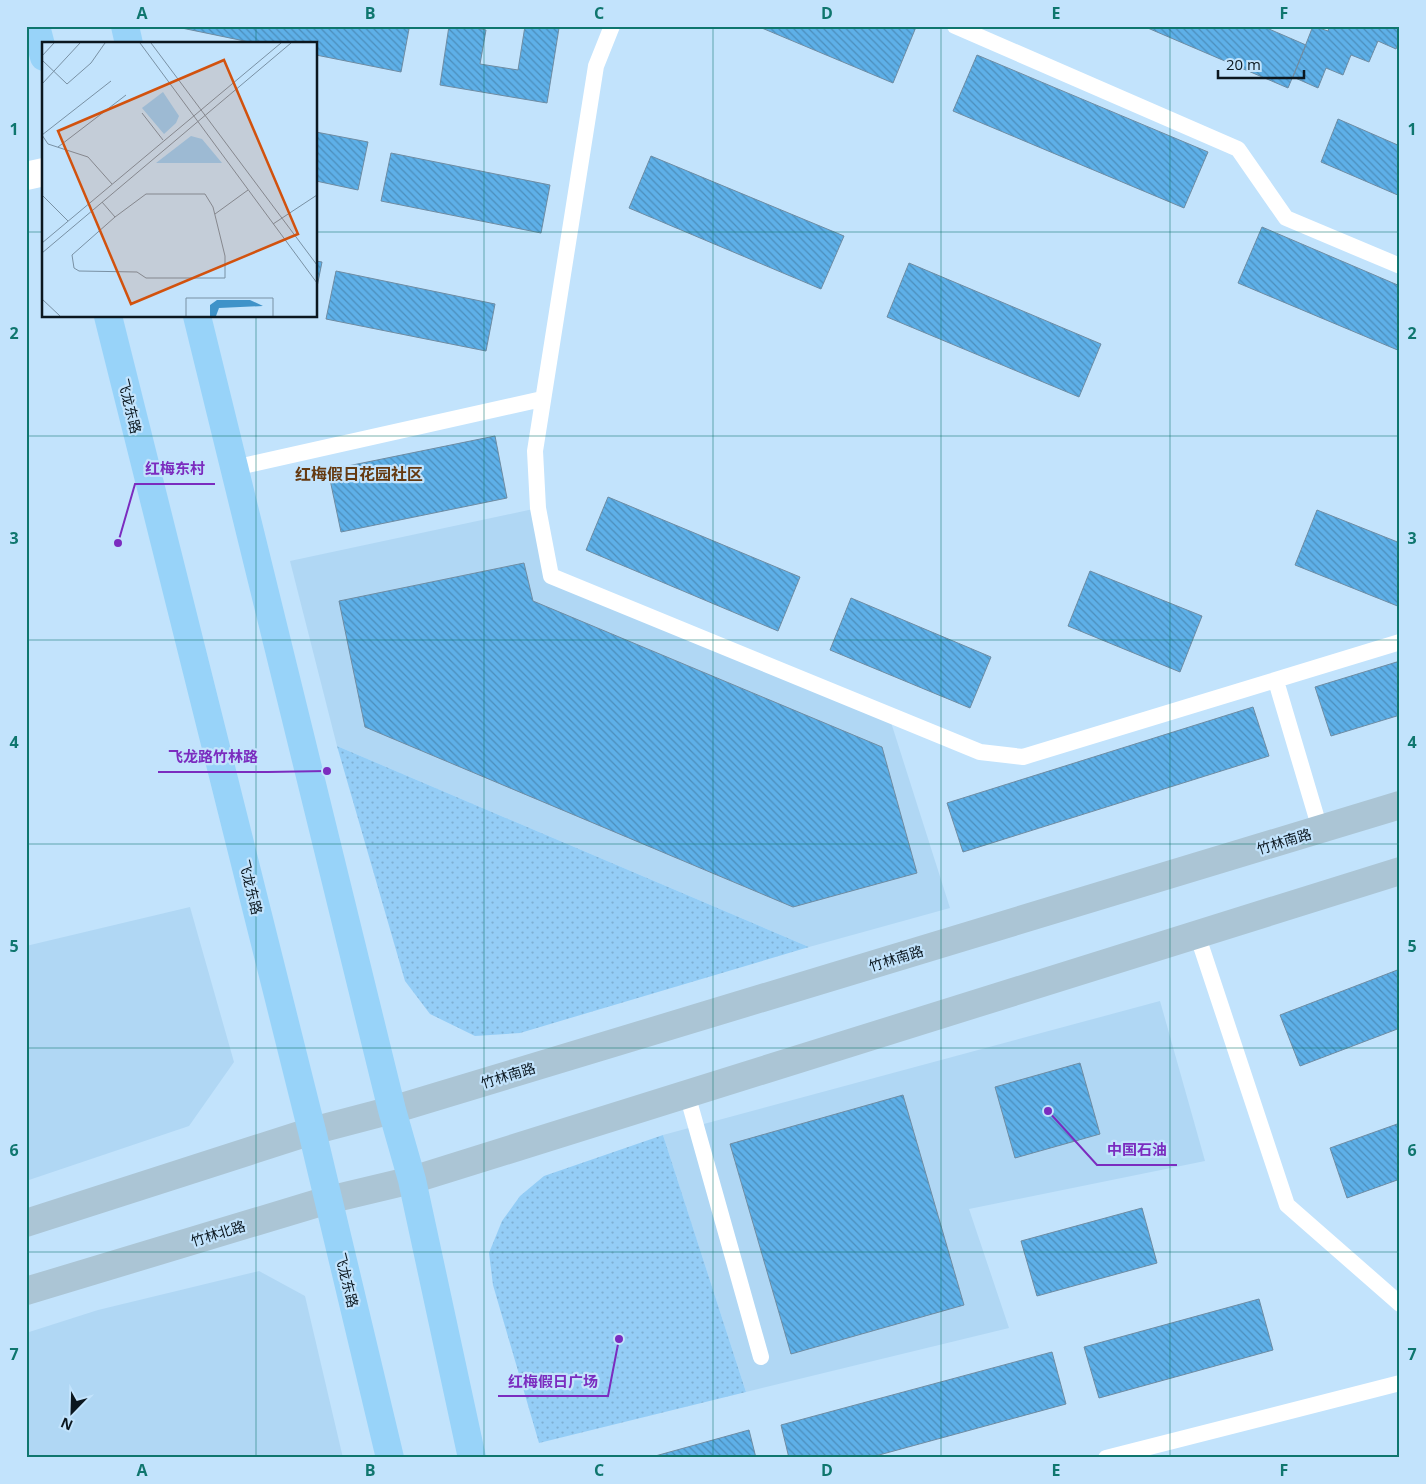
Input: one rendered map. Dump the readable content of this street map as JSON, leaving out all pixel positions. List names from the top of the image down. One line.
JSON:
{"streets":{"main road":["飞龙东路","竹林南路","竹林北路"]},"crossings":[["飞龙东路","竹林北路"]],"districts":["红梅假日花园社区"],"places":["红梅东村","飞龙路竹林路","中国石油","红梅假日广场"],"scale_bar":"20 m","north":"bottom left","grid":{"columns":["A","B","C","D","E","F"],"rows":["1","2","3","4","5","6","7"]}}
